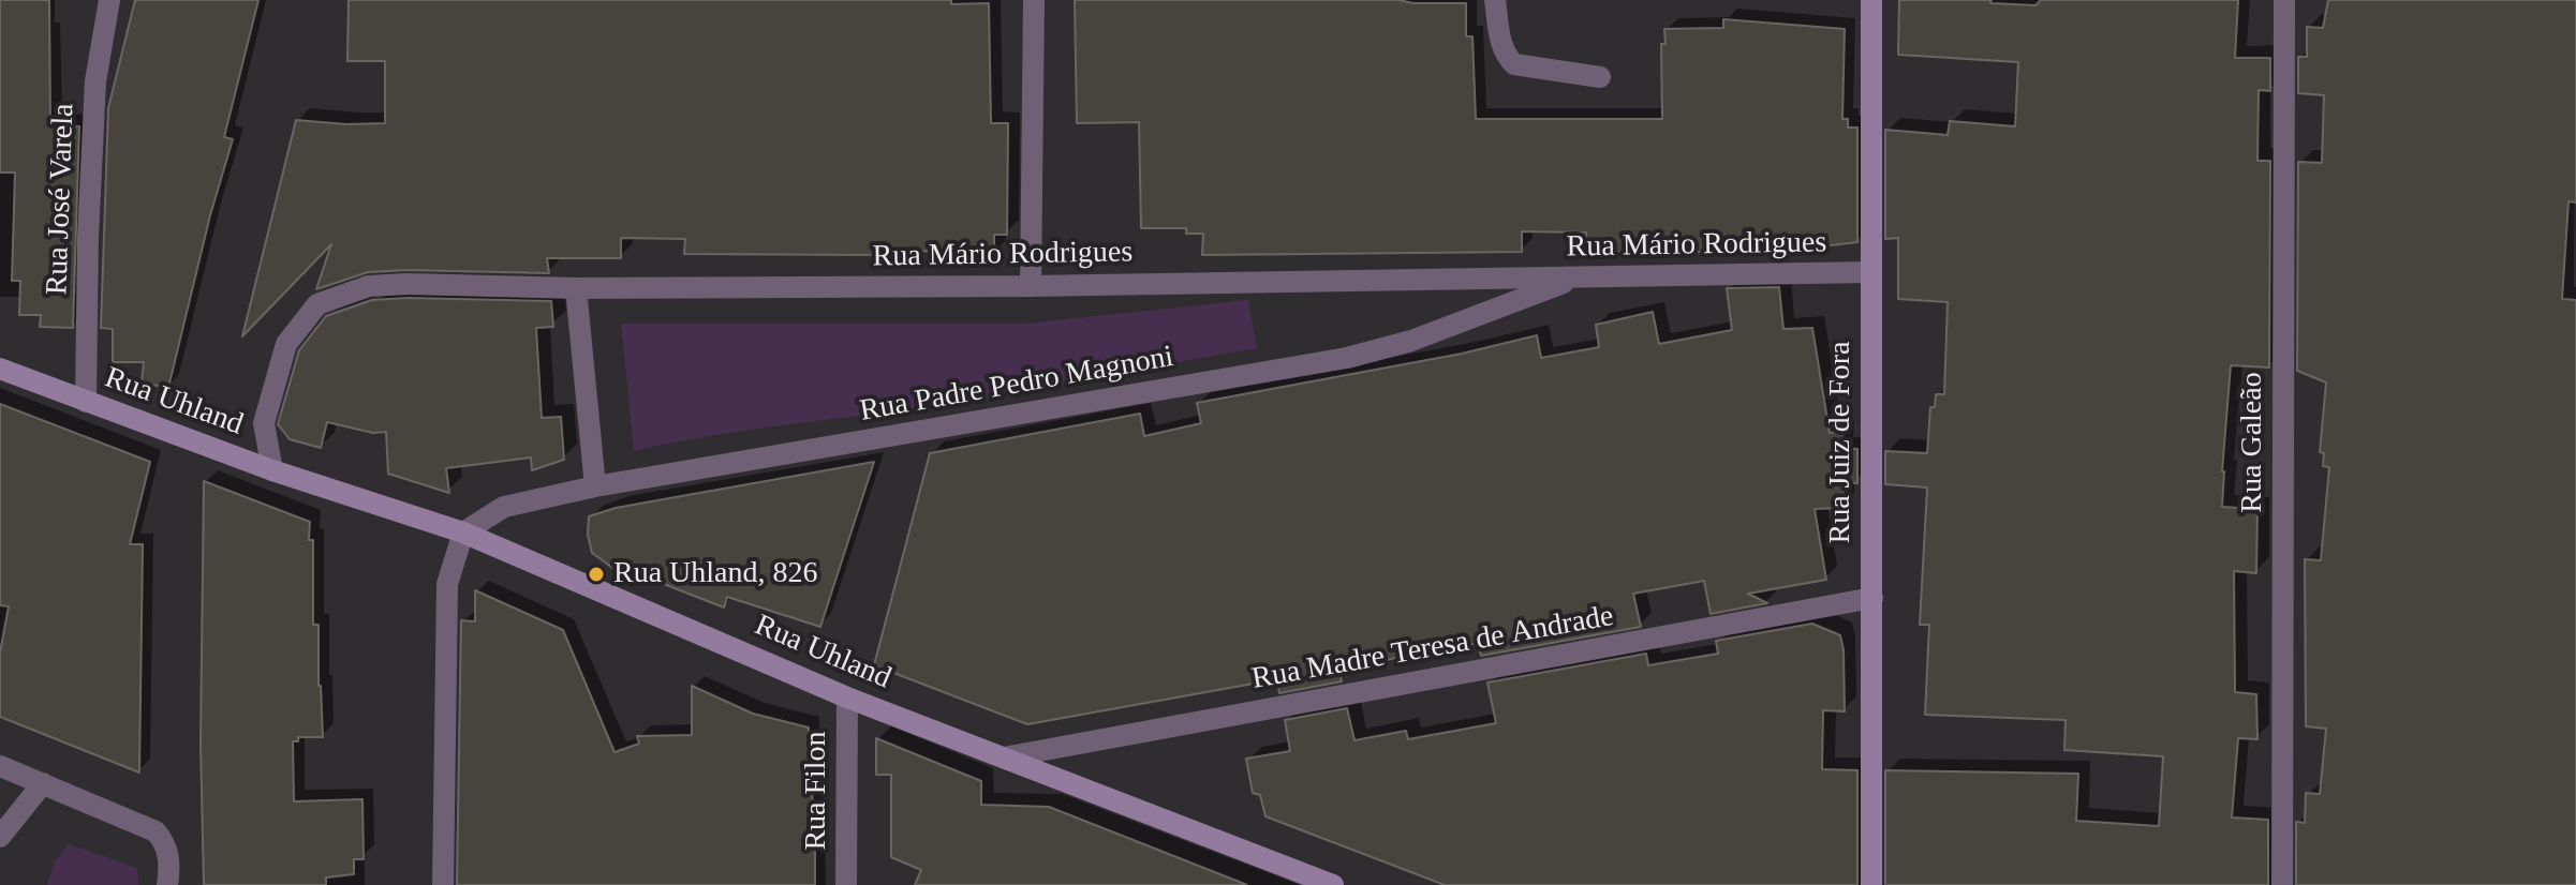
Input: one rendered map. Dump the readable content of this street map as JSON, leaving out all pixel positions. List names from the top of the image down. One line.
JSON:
{"streets":{"street":["Rua José Varela","Rua Mário Rodrigues","Rua Padre Pedro Magnoni","Rua Uhland","Rua Juiz de Fora","Rua Galeão","Rua Madre Teresa de Andrade","Rua Filon"]},"crossings":[["Rua José Varela","Rua Uhland"],["Rua Mário Rodrigues","Rua Padre Pedro Magnoni"],["Rua Mário Rodrigues","Rua Uhland"],["Rua Mário Rodrigues","Rua Juiz de Fora"],["Rua Padre Pedro Magnoni","Rua Uhland"],["Rua Uhland","Rua Madre Teresa de Andrade"],["Rua Uhland","Rua Filon"],["Rua Juiz de Fora","Rua Madre Teresa de Andrade"]],"places":["Rua Uhland, 826"]}
